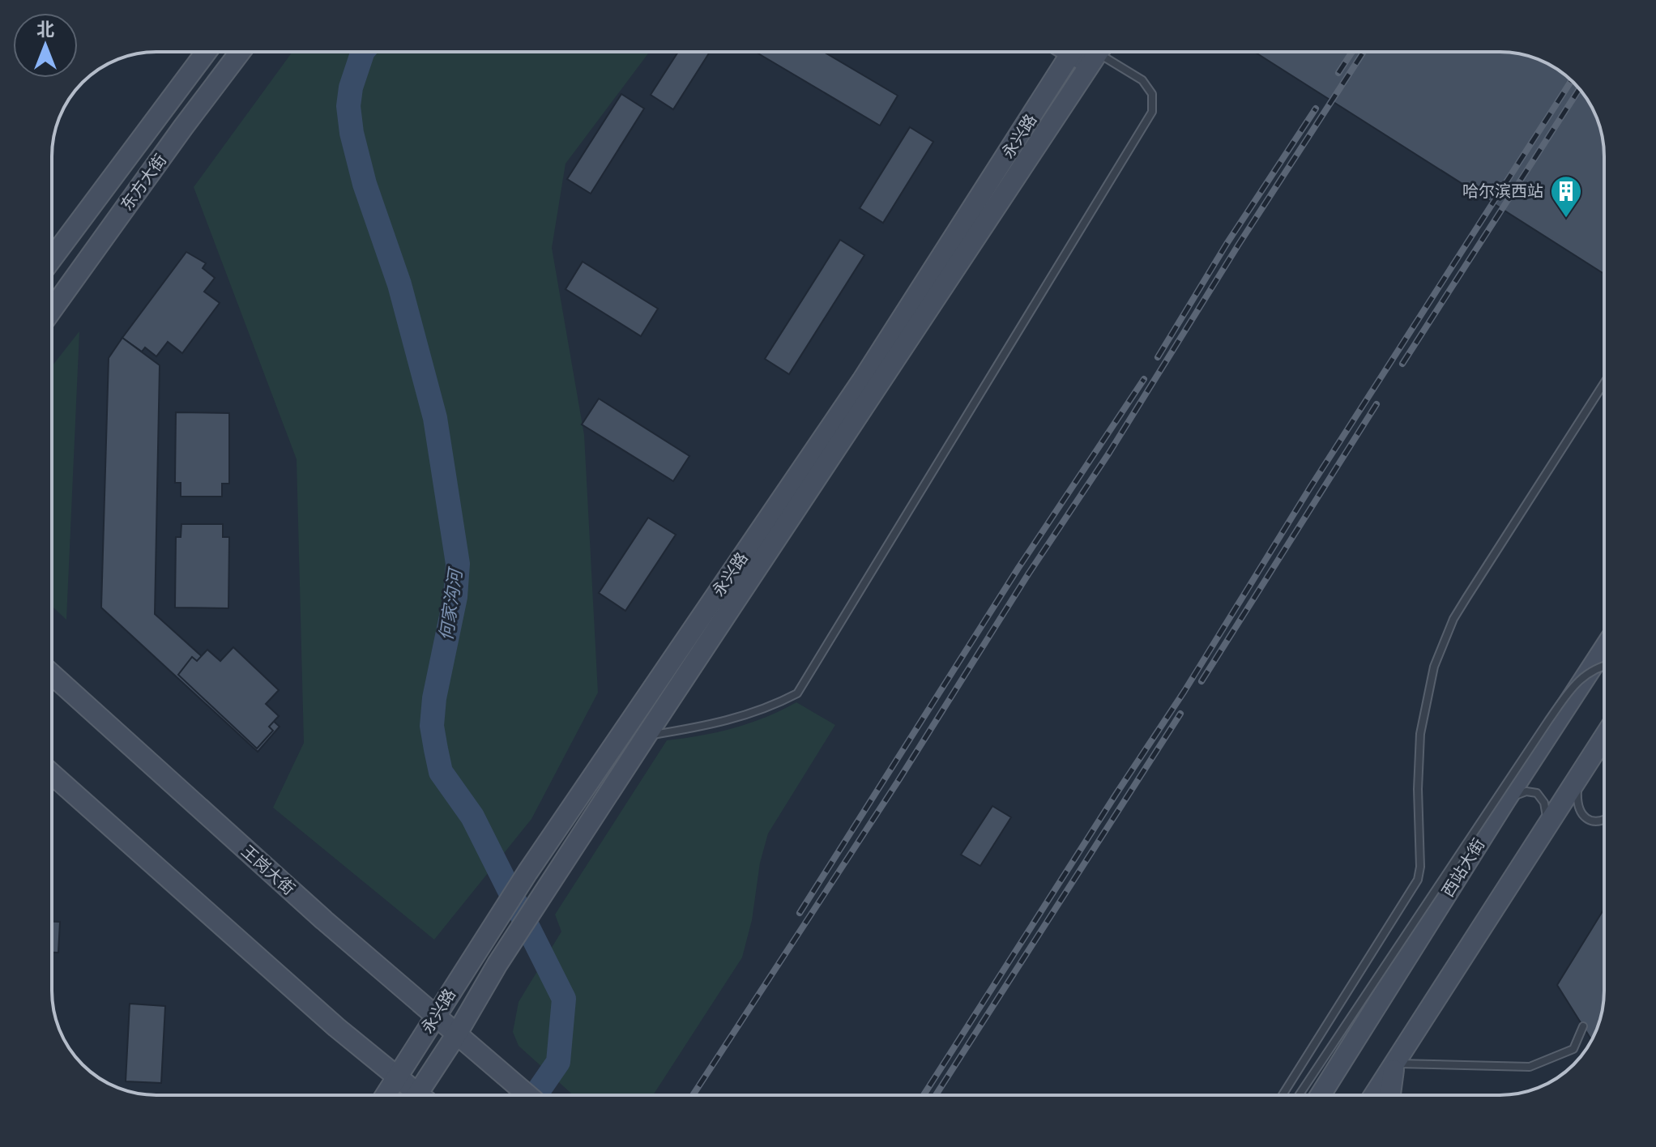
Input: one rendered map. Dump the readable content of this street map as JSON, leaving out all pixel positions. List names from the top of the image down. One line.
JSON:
{"streets":{"main road":["永兴路","东方大街","西站大街","王岗大街"]},"crossings":[["永兴路","王岗大街"]],"water":["何家沟河"],"places":{"building":["哈尔滨西站"]},"north":"top"}
